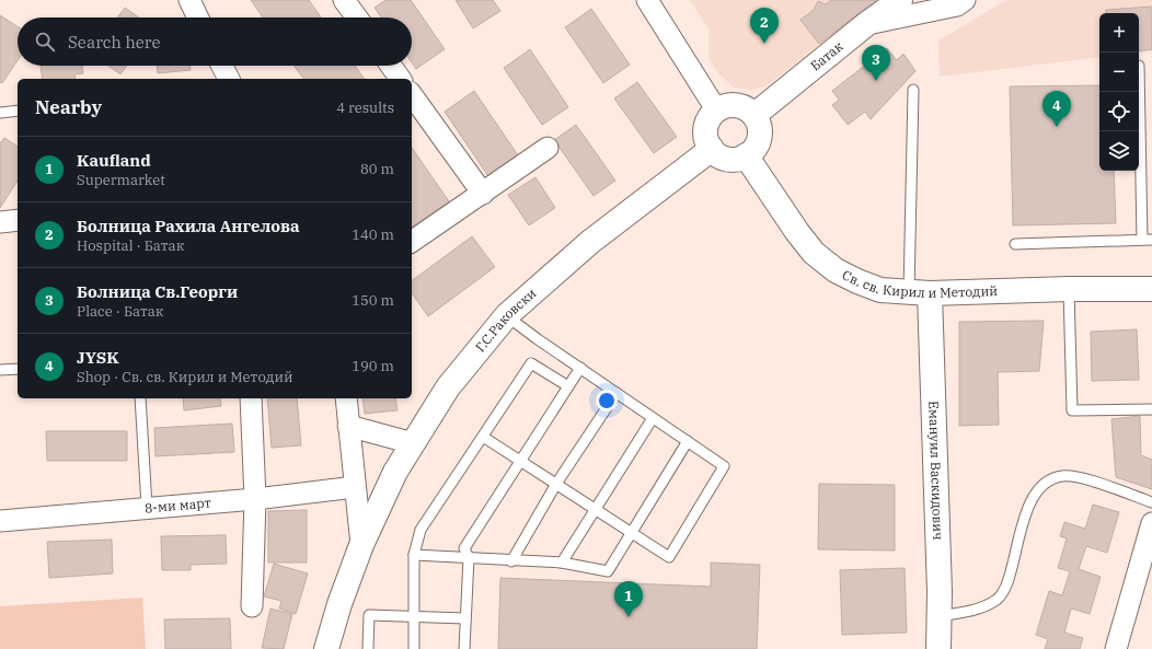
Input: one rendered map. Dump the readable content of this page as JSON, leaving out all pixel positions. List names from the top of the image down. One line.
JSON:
{"streets":{"main road":["Батак","Св. св. Кирил и Методий","Г.С.Раковски","Емануил Васкидович"],"street":["8-ми март"]},"crossings":[["Батак","Св. св. Кирил и Методий"],["Батак","Г.С.Раковски"],["Св. св. Кирил и Методий","Г.С.Раковски"],["Св. св. Кирил и Методий","Емануил Васкидович"],["Г.С.Раковски","8-ми март"]],"page":{"pins":["2","3","4","1"],"map_buttons":["+","−"],"search":"Search here","heading":["Nearby","4 results"],"list":[{"mark":"1","name":"Kaufland","note":"Supermarket","value":"80 m"},{"mark":"2","name":"Болница Рахила Ангелова","note":"Hospital · Батак","value":"140 m"},{"mark":"3","name":"Болница Св.Георги","note":"Place · Батак","value":"150 m"},{"mark":"4","name":"JYSK","note":"Shop · Св. св. Кирил и Методий","value":"190 m"}]}}
